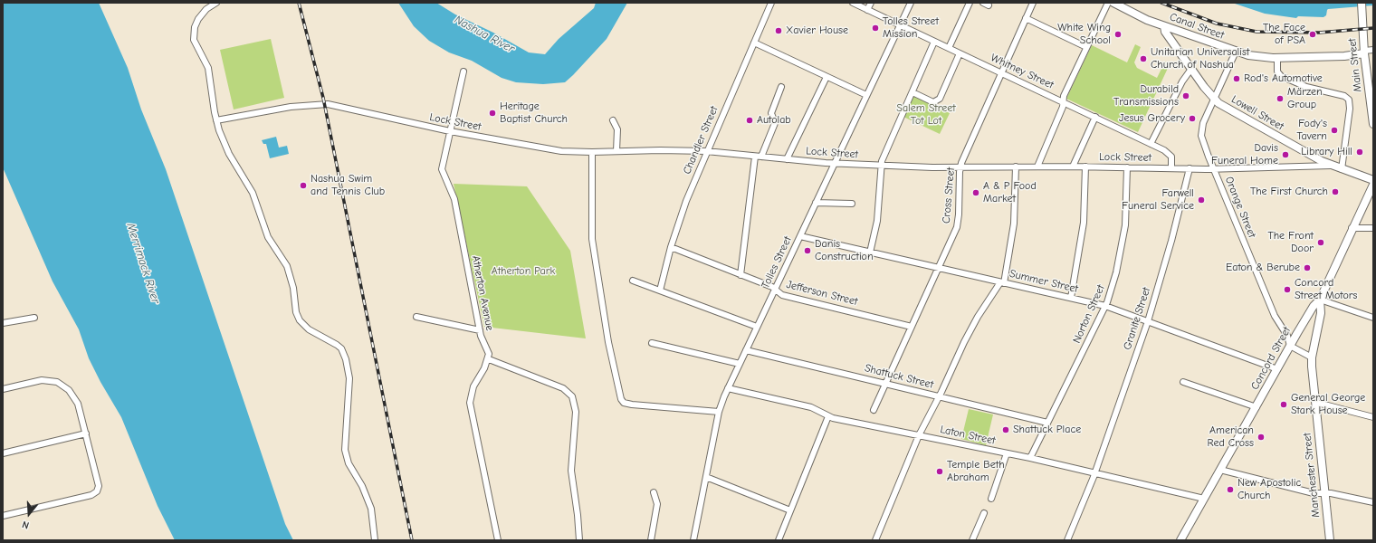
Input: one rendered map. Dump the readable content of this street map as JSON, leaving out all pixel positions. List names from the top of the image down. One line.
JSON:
{"streets":{"street":["Canal Street","Main Street","Whitney Street","Lowell Street","Lock Street","Chandler Street","Cross Street","Orange Street","Tolles Street","Summer Street","Atherton Avenue","Jefferson Street","Norton Street","Granite Street","Concord Street","Shattuck Street","Laton Street","Manchester Street"]},"crossings":[["Canal Street","Main Street"],["Canal Street","Lowell Street"],["Canal Street","Orange Street"],["Whitney Street","Lock Street"],["Whitney Street","Cross Street"],["Whitney Street","Tolles Street"],["Lowell Street","Lock Street"],["Lowell Street","Orange Street"],["Lock Street","Chandler Street"],["Lock Street","Cross Street"],["Lock Street","Orange Street"],["Lock Street","Tolles Street"],["Lock Street","Atherton Avenue"],["Lock Street","Norton Street"],["Lock Street","Granite Street"],["Chandler Street","Jefferson Street"],["Cross Street","Summer Street"],["Cross Street","Jefferson Street"],["Cross Street","Shattuck Street"],["Orange Street","Concord Street"],["Tolles Street","Summer Street"],["Tolles Street","Jefferson Street"],["Tolles Street","Shattuck Street"],["Tolles Street","Laton Street"],["Summer Street","Norton Street"],["Summer Street","Granite Street"],["Summer Street","Concord Street"],["Norton Street","Shattuck Street"],["Norton Street","Laton Street"],["Granite Street","Laton Street"],["Concord Street","Laton Street"],["Concord Street","Manchester Street"]],"water":["Nashua River","Merrimack River"],"parks":["Salem Street Tot Lot","Atherton Park"],"places":["Tolles Street Mission","Xavier House","White Wing School","The Face of PSA","Unitarian Universalist Church of Nashua","Rod's Automotive","Durabild Transmissions","Märzen Group","Heritage Baptist Church","Jesus Grocery","Autolab","Fody's Tavern","Library Hill","Davis Funeral Home","Nashua Swim and Tennis Club","The First Church","A & P Food Market","Farwell Funeral Service","The Front Door","Danis Construction","Eaton & Berube","Concord Street Motors","General George Stark House","Shattuck Place","American Red Cross","Temple Beth Abraham","New Apostolic Church"],"north":"bottom"}
